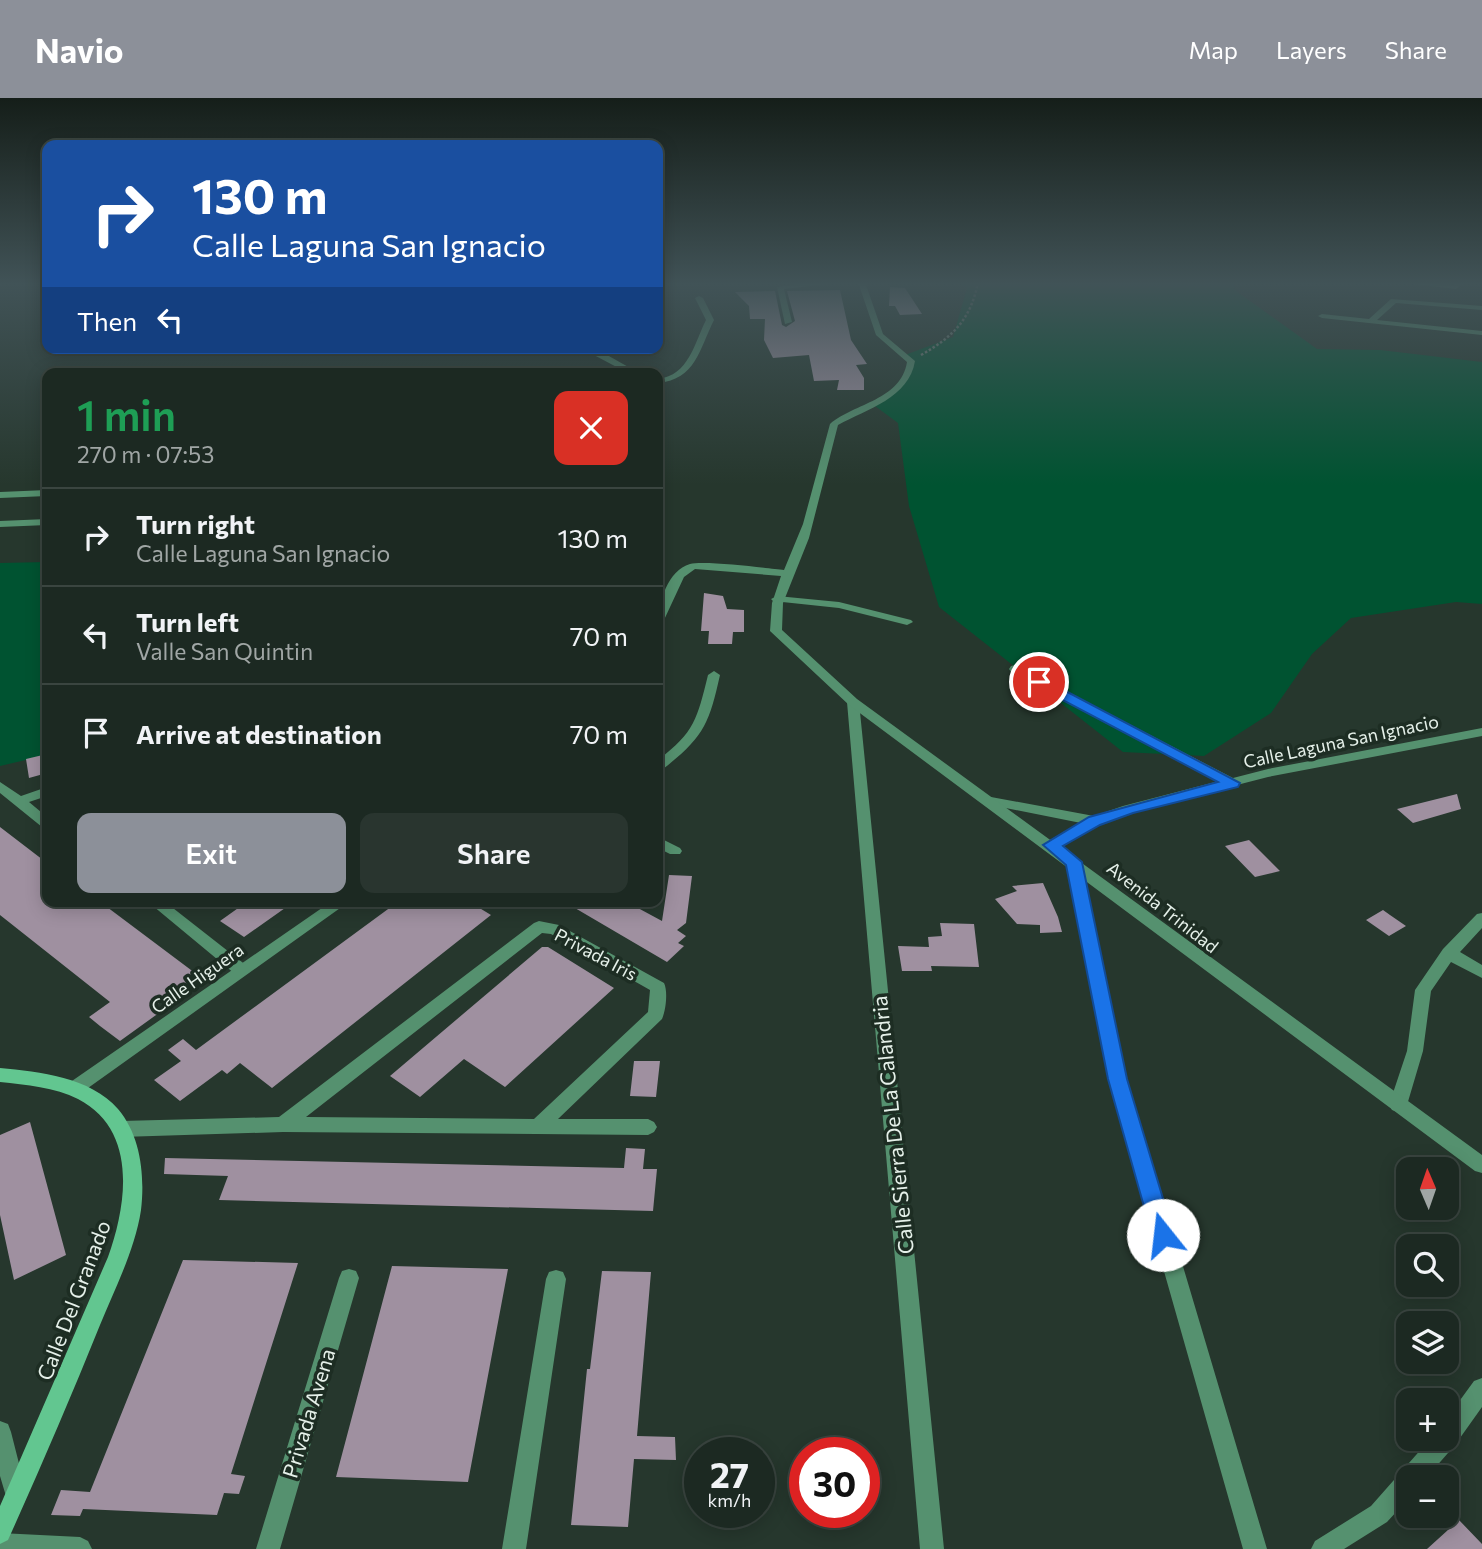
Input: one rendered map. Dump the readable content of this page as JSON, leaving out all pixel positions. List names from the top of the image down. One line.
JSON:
{"streets":{"main road":["Calle Del Granado"],"street":["Calle Laguna San Ignacio","Avenida Trinidad","Privada Iris","Calle Higuera","Calle Sierra De La Calandria","Privada Avena"]},"crossings":[["Calle Laguna San Ignacio","Avenida Trinidad"],["Avenida Trinidad","Calle Sierra De La Calandria"],["Calle Higuera","Calle Del Granado"]],"north":"top","page":{"header":"Navio","nav":["Map","Layers","Share"],"turn":["130 m","Calle Laguna San Ignacio"],"then":"Then","heading":["1 min","270 m · 07:53"],"list":[{"name":"Turn right","note":"Calle Laguna San Ignacio","value":"130 m"},{"name":"Turn left","note":"Valle San Quintin","value":"70 m"},{"name":"Arrive at destination","value":"70 m"}],"buttons":["Exit","Share"],"map_buttons":["+","−"],"speed":"27 km/h","limit":"30"}}
